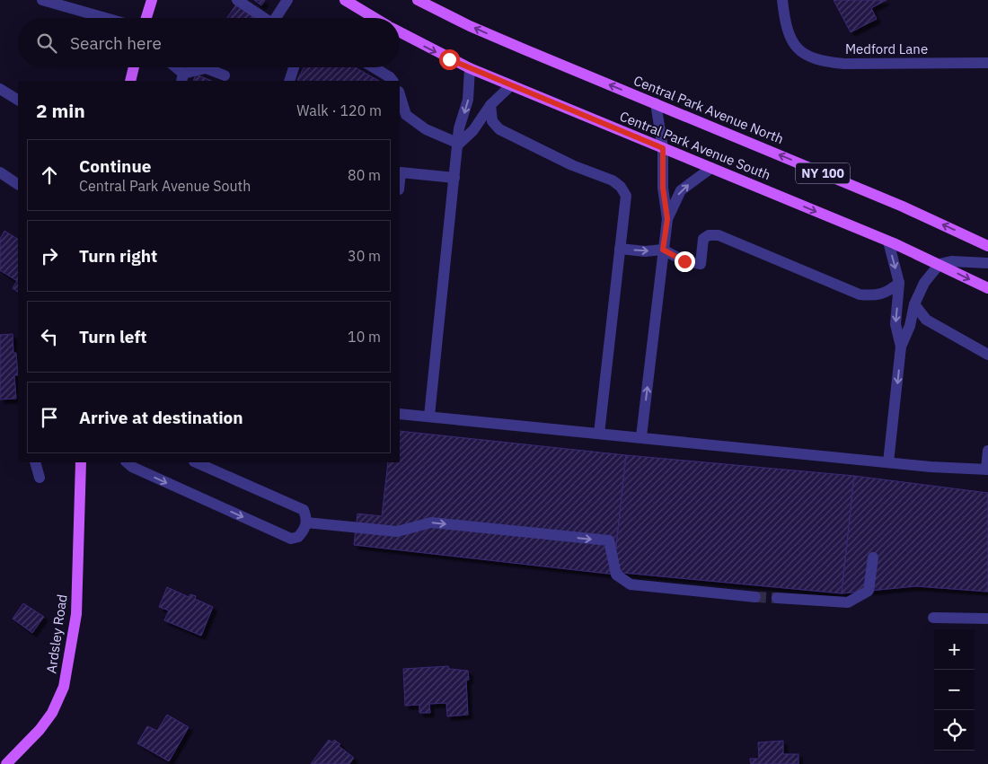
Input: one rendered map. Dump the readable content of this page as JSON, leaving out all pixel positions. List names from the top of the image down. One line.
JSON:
{"streets":{"main road":["Central Park Avenue North","Central Park Avenue South","NY 100","Ardsley Road"],"street":["Medford Lane"]},"one_way":["Central Park Avenue North","Central Park Avenue South"],"page":{"search":"Search here","heading":["2 min","Walk · 120 m"],"list":[["Continue","Central Park Avenue South","80 m"],["Turn right","30 m"],["Turn left","10 m"],"Arrive at destination"],"map_buttons":["+","−"]}}
